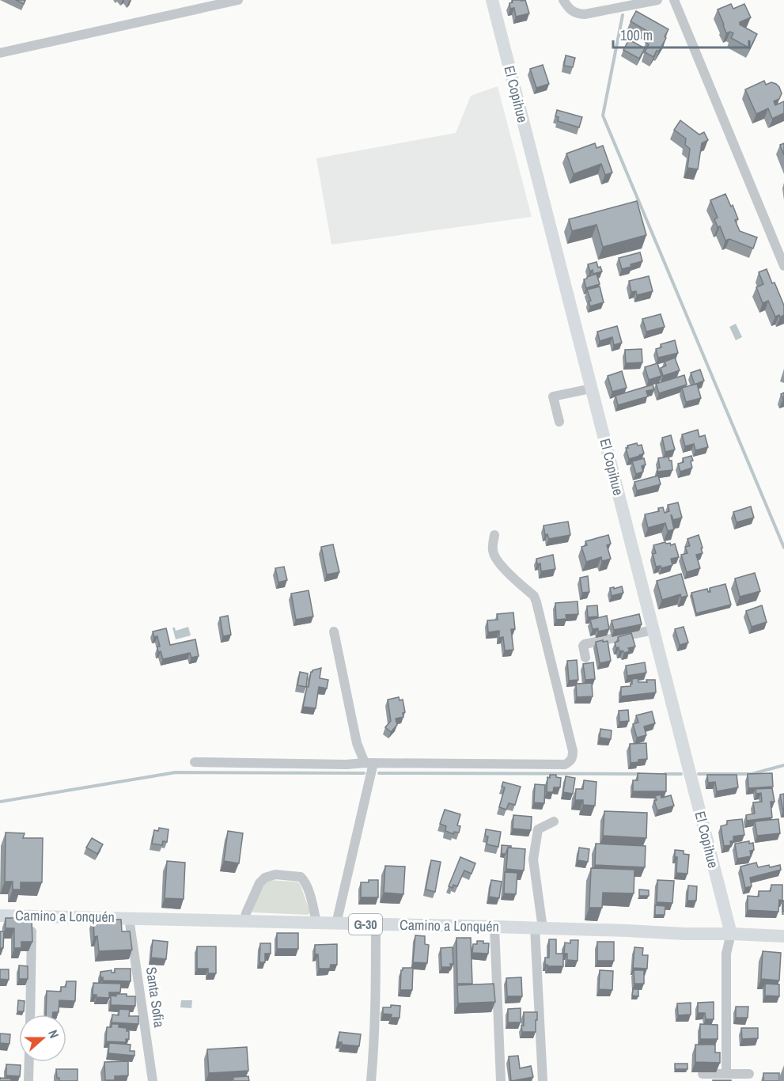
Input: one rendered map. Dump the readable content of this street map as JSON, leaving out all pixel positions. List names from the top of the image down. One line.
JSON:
{"streets":{"main road":["El Copihue","Camino a Lonquén","G-30"],"street":["Santa Sofia"]},"crossings":[["El Copihue","Camino a Lonquén"],["Camino a Lonquén","Santa Sofia"]],"scale_bar":"100 m","north":"right"}
